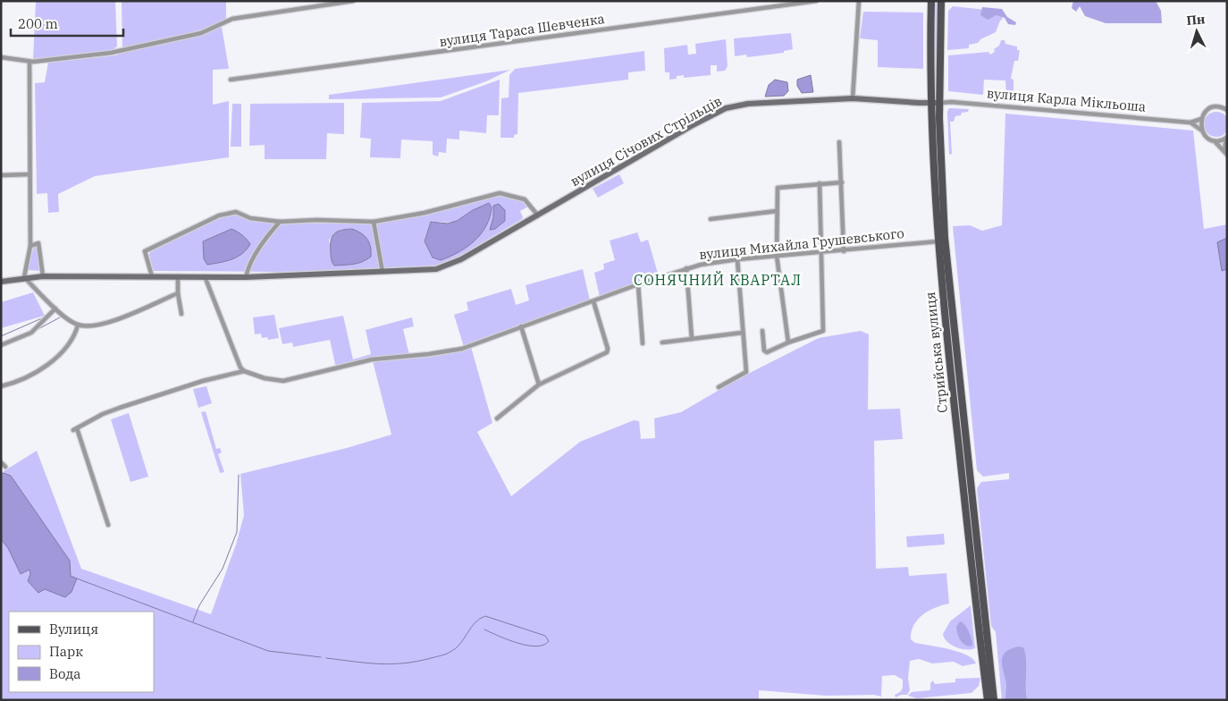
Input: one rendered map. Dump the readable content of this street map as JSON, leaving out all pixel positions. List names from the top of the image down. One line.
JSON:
{"streets":{"main road":["Стрийська вулиця"],"street":["вулиця Тараса Шевченка","вулиця Карла Мікльоша","вулиця Січових Стрільців","вулиця Михайла Грушевського"]},"crossings":[["вулиця Карла Мікльоша","вулиця Січових Стрільців"],["вулиця Карла Мікльоша","Стрийська вулиця"],["вулиця Січових Стрільців","Стрийська вулиця"],["вулиця Михайла Грушевського","Стрийська вулиця"]],"districts":["СОНЯЧНИЙ КВАРТАЛ"],"legend":["Вулиця","Парк","Вода"],"scale_bar":"200 m","north":"top"}
